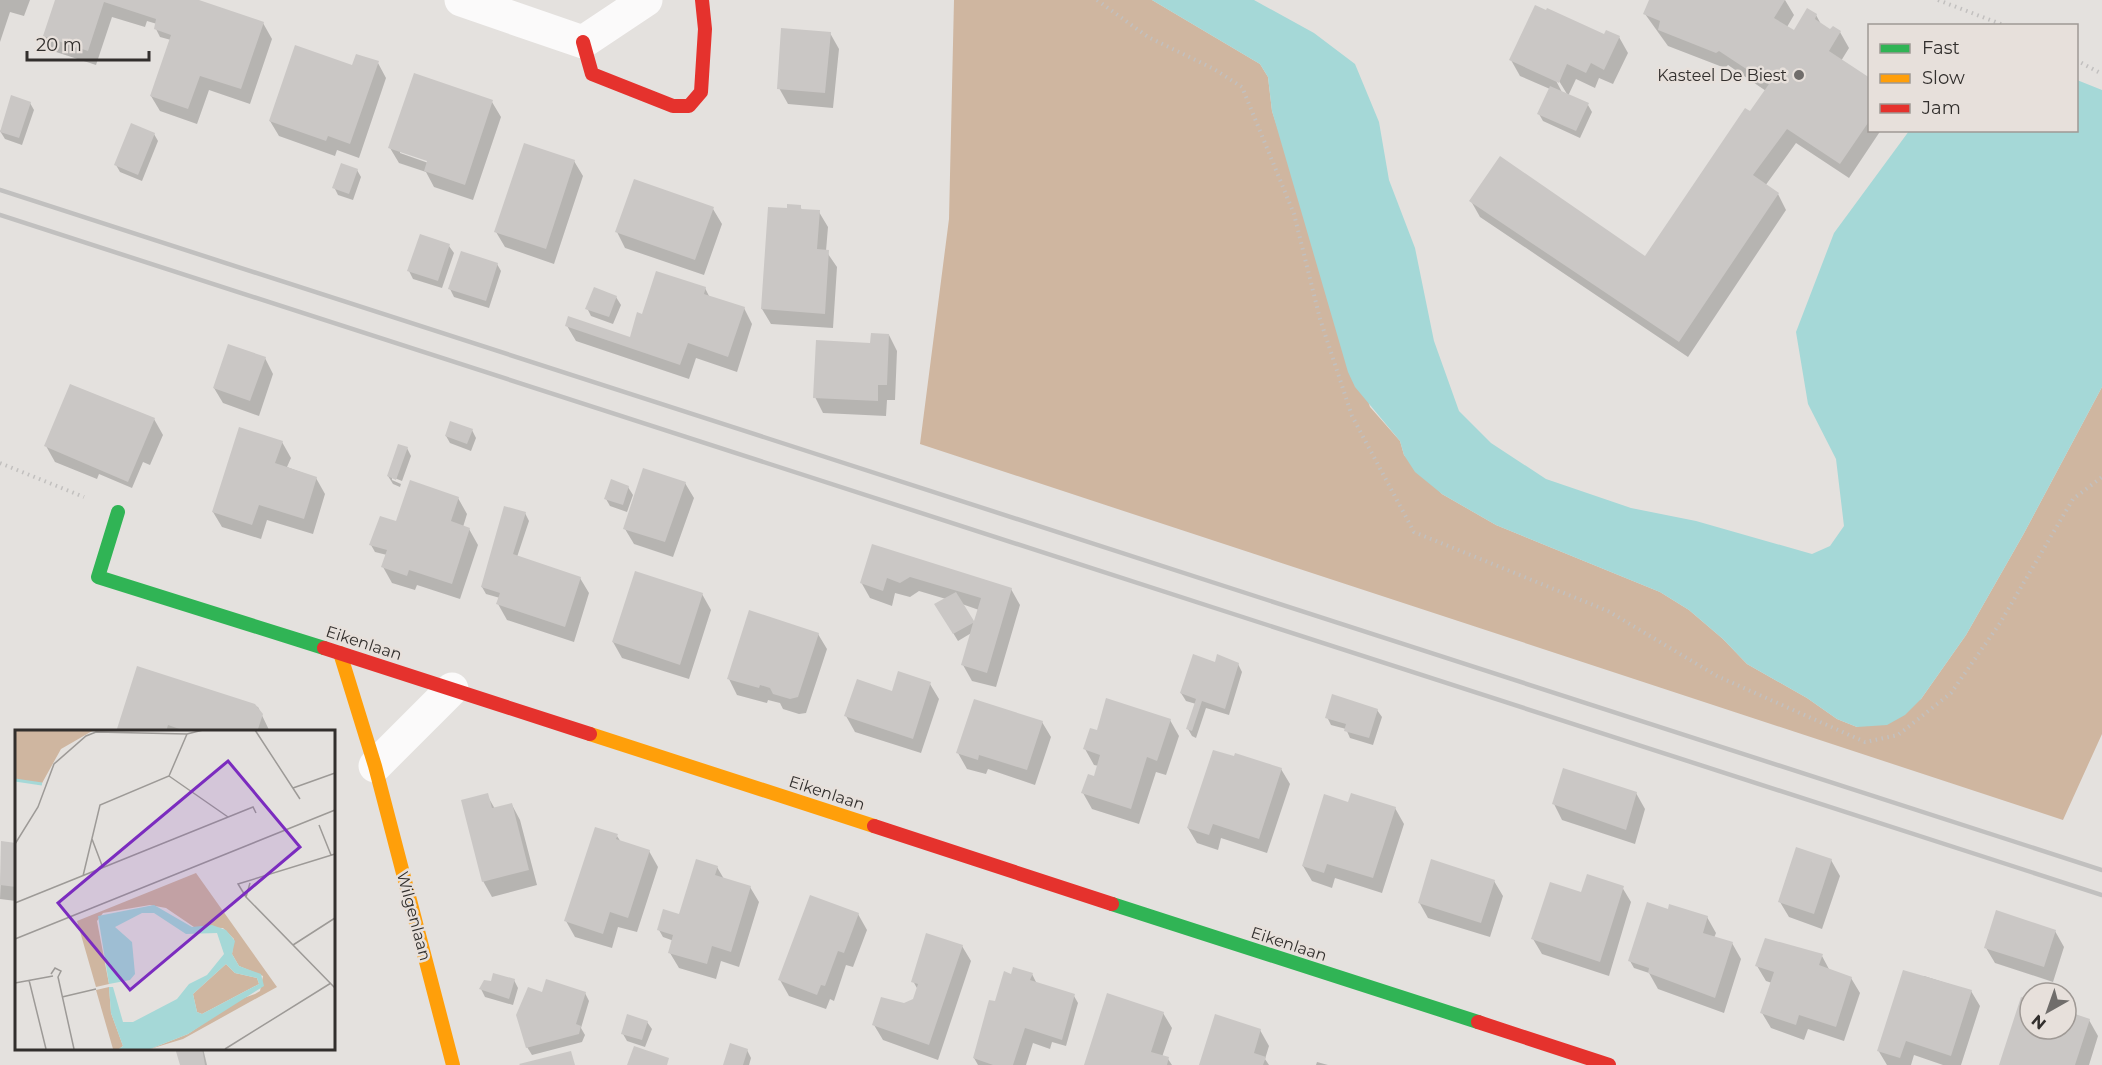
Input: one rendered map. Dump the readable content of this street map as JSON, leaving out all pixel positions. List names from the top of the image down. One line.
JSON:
{"streets":{"street":["Eikenlaan","Wilgenlaan"]},"crossings":[["Eikenlaan","Wilgenlaan"]],"places":["Kasteel De Biest"],"legend":["Fast","Slow","Jam"],"scale_bar":"20 m","north":"bottom left"}
